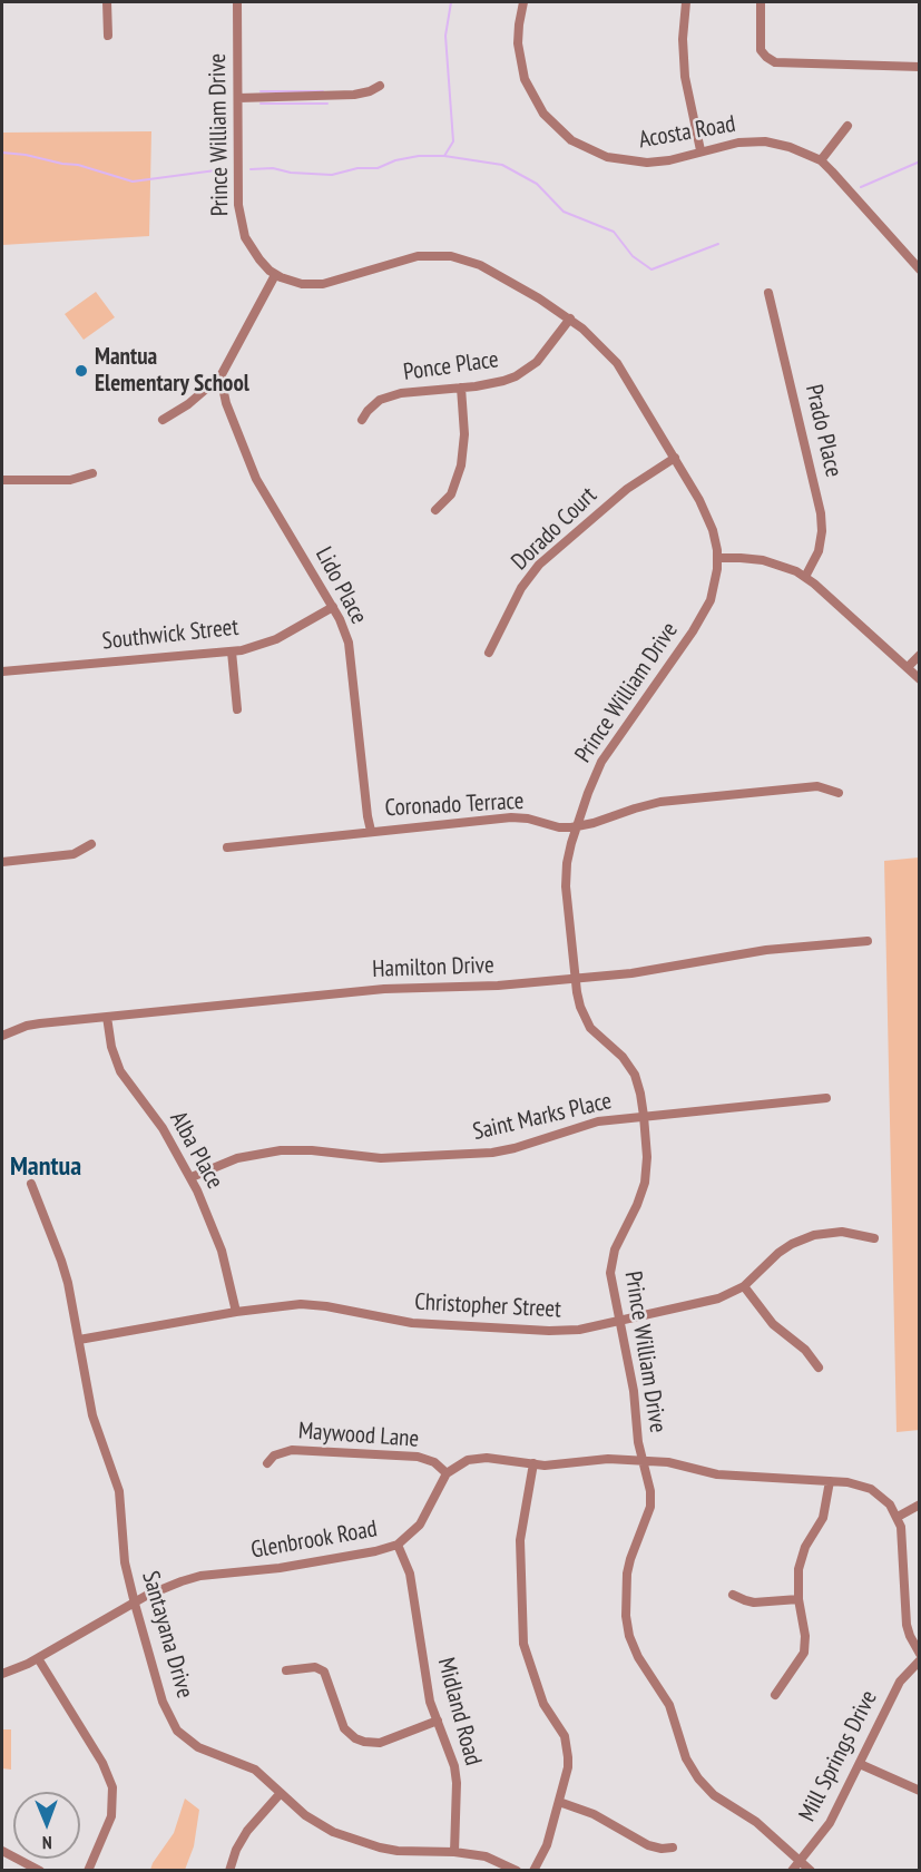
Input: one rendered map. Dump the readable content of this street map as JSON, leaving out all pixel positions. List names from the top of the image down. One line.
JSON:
{"streets":{"street":["Acosta Road","Prince William Drive","Ponce Place","Prado Place","Dorado Court","Lido Place","Southwick Street","Coronado Terrace","Hamilton Drive","Saint Marks Place","Alba Place","Christopher Street","Maywood Lane","Glenbrook Road","Santayana Drive","Midland Road","Mill Springs Drive"]},"crossings":[["Prince William Drive","Ponce Place"],["Prince William Drive","Dorado Court"],["Prince William Drive","Coronado Terrace"],["Prince William Drive","Hamilton Drive"],["Prince William Drive","Saint Marks Place"],["Prince William Drive","Christopher Street"],["Prince William Drive","Mill Springs Drive"],["Lido Place","Southwick Street"],["Lido Place","Coronado Terrace"],["Hamilton Drive","Alba Place"],["Saint Marks Place","Alba Place"],["Alba Place","Christopher Street"],["Christopher Street","Santayana Drive"],["Maywood Lane","Glenbrook Road"],["Glenbrook Road","Santayana Drive"],["Glenbrook Road","Midland Road"],["Santayana Drive","Midland Road"]],"districts":["Mantua"],"places":["Mantua Elementary School"],"north":"bottom"}
